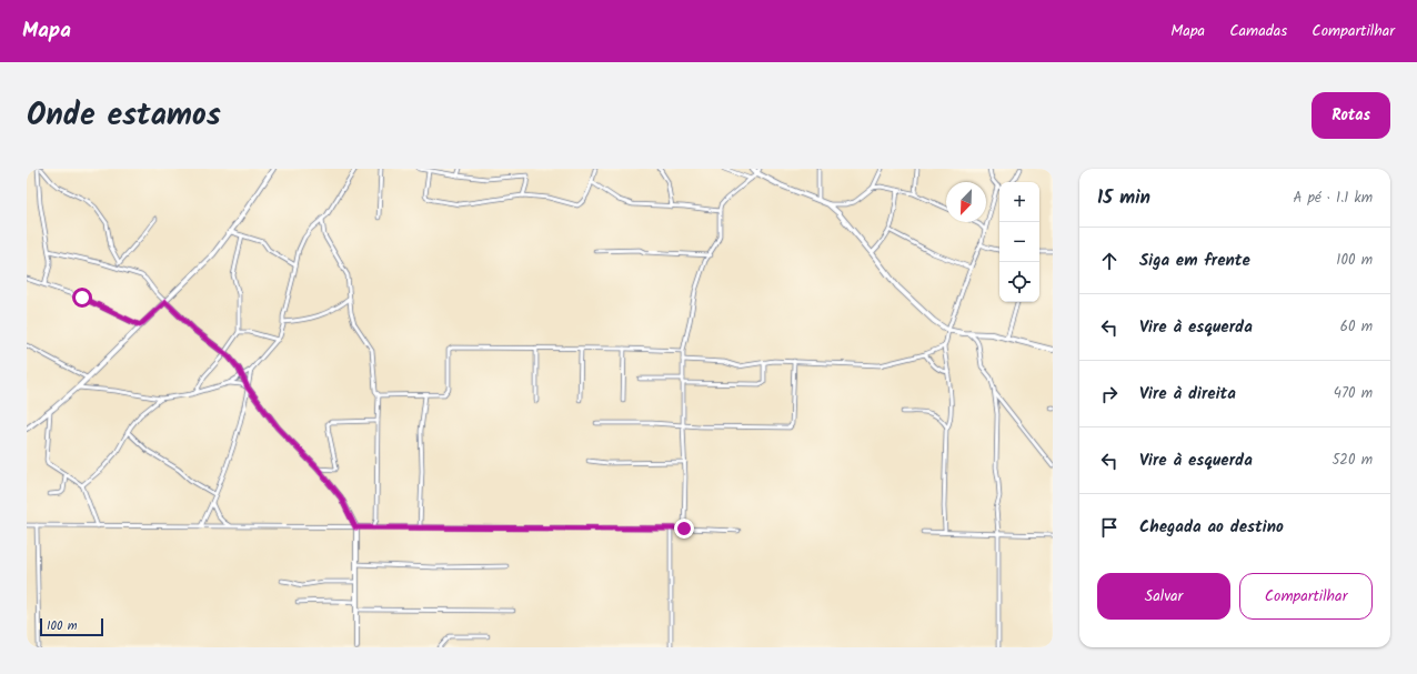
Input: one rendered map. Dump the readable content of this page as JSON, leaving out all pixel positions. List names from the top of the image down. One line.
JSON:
{"scale_bar":"100 m","north":"bottom left","page":{"header":"Mapa","nav":["Mapa","Camadas","Compartilhar"],"title":"Onde estamos","buttons":["Rotas",["Salvar","Compartilhar"]],"heading":["15 min","A pé · 1.1 km"],"map_buttons":["+","−"],"list":[["Siga em frente","100 m"],["Vire à esquerda","60 m"],["Vire à direita","470 m"],["Vire à esquerda","520 m"],"Chegada ao destino"],"scale":"100 m"}}
